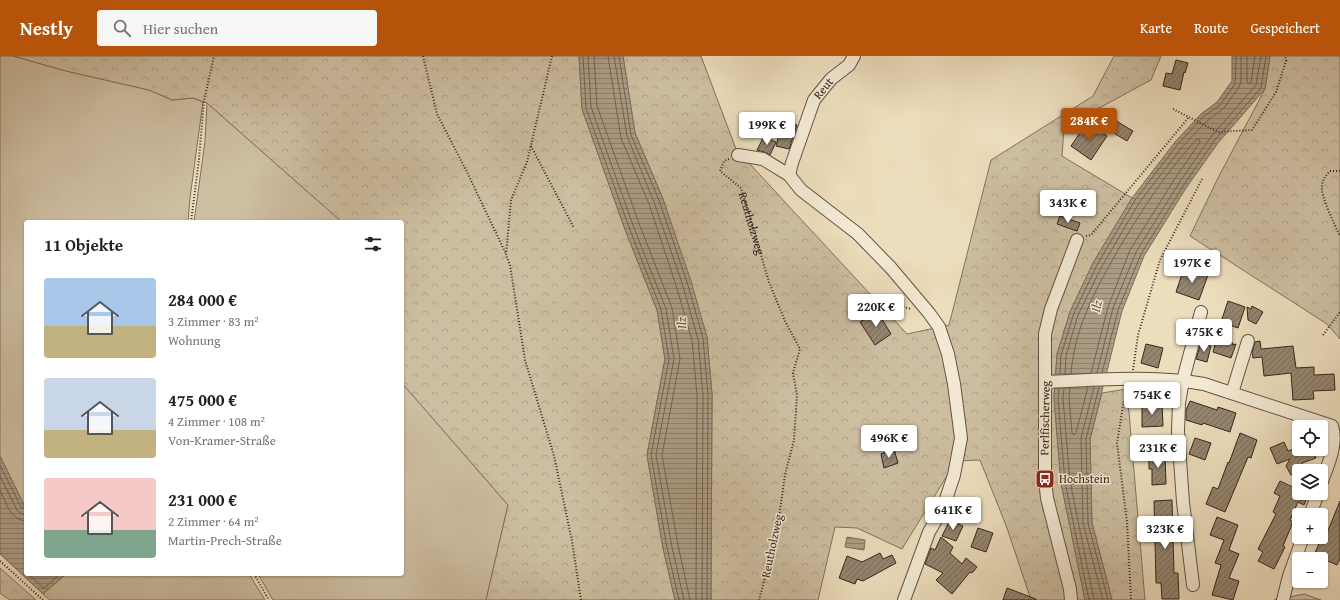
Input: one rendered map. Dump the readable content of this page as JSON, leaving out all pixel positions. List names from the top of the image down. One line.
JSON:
{"streets":{"street":["Reut","Perlfischerweg"],"path":["Reutholzweg"]},"water":["Ilz"],"places":{"bus stop":["Hochstein"]},"page":{"header":"Nestly","search":"Hier suchen","nav":["Karte","Route","Gespeichert"],"price":["284K €","199K €","343K €","197K €","220K €","475K €","754K €","496K €","231K €","641K €","323K €"],"heading":"11 Objekte","list":[{"name":"284 000 €","note":"3 Zimmer · 83 m² · Wohnung"},{"name":"475 000 €","note":"4 Zimmer · 108 m² · Von-Kramer-Straße"},{"name":"231 000 €","note":"2 Zimmer · 64 m² · Martin-Prech-Straße"}],"map_buttons":["+","−"]}}
